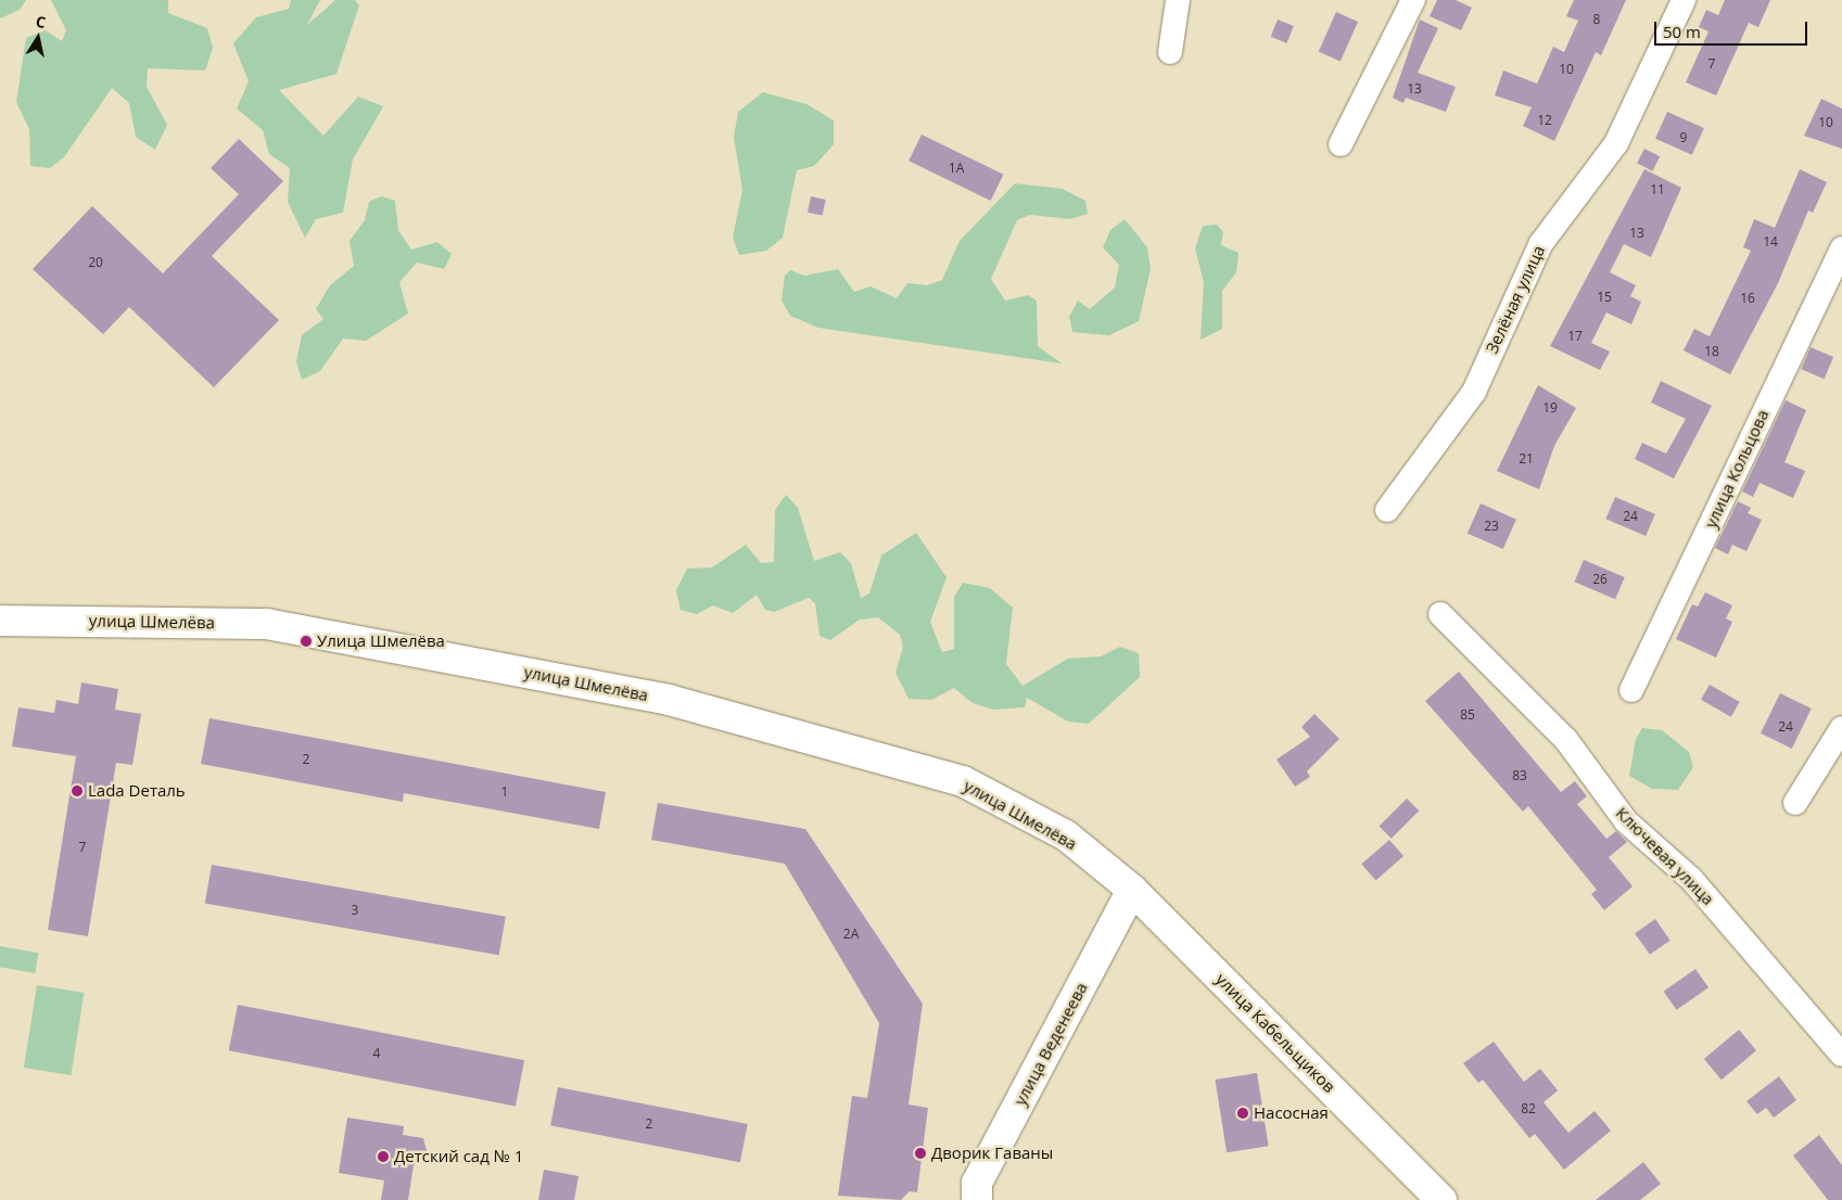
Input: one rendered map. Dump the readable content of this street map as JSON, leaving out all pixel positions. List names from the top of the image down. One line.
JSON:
{"streets":{"main road":["улица Шмелёва","улица Кабельщиков","улица Веденеева"],"street":["Зелёная улица","улица Кольцова","Ключевая улица"]},"crossings":[["улица Шмелёва","улица Кабельщиков"],["улица Шмелёва","улица Веденеева"],["улица Кабельщиков","улица Веденеева"]],"places":["Улица Шмелёва","Lada Dеталь","Насосная","Дворик Гаваны","Детский сад № 1"],"house_numbers":["8","7","10","13","12","10","9","1А","11","13","14","20","15","16","17","18","19","21","24","23","26","85","24","2","83","1","7","3","2А","4","82","2"],"scale_bar":"50 m","north":"top"}
